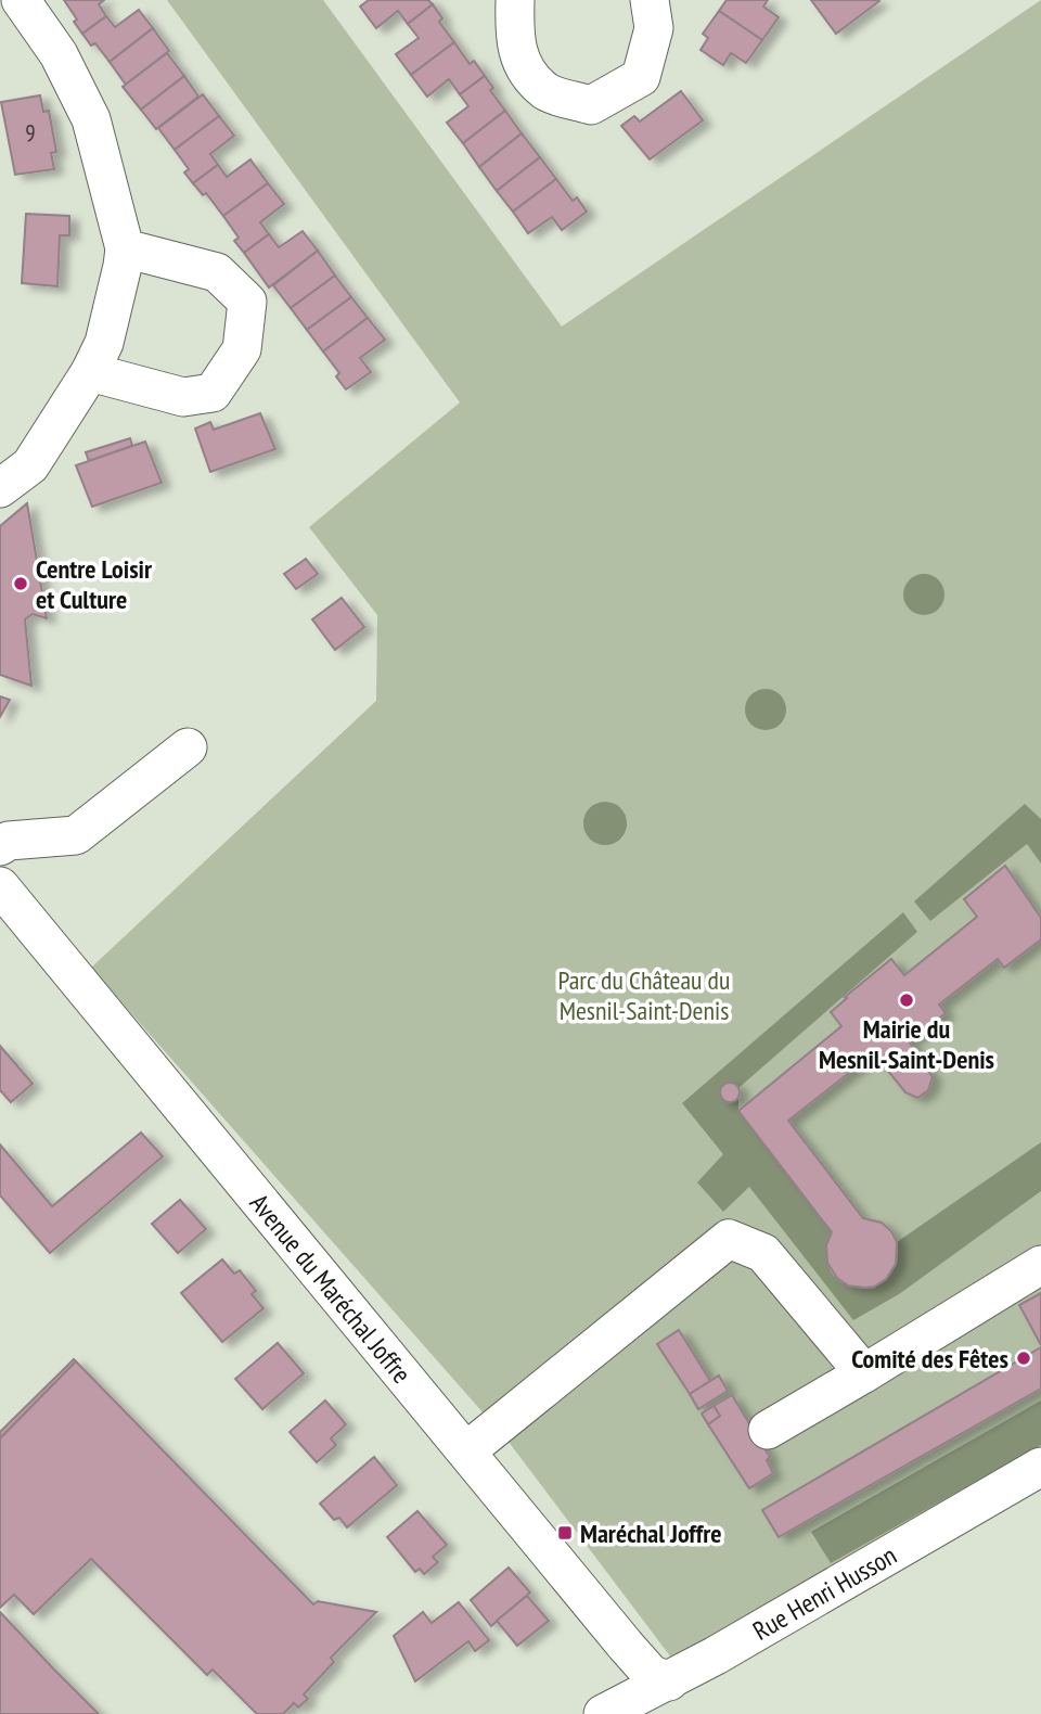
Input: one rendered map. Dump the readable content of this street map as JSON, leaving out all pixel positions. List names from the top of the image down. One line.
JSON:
{"streets":{"street":["Avenue du Maréchal Joffre","Rue Henri Husson"]},"crossings":[["Avenue du Maréchal Joffre","Rue Henri Husson"]],"parks":["Parc du Château du Mesnil-Saint-Denis"],"places":{"other":["Centre Loisir et Culture","Mairie du Mesnil-Saint-Denis","Comité des Fêtes"],"transit":["Maréchal Joffre"]},"house_numbers":["9"]}
